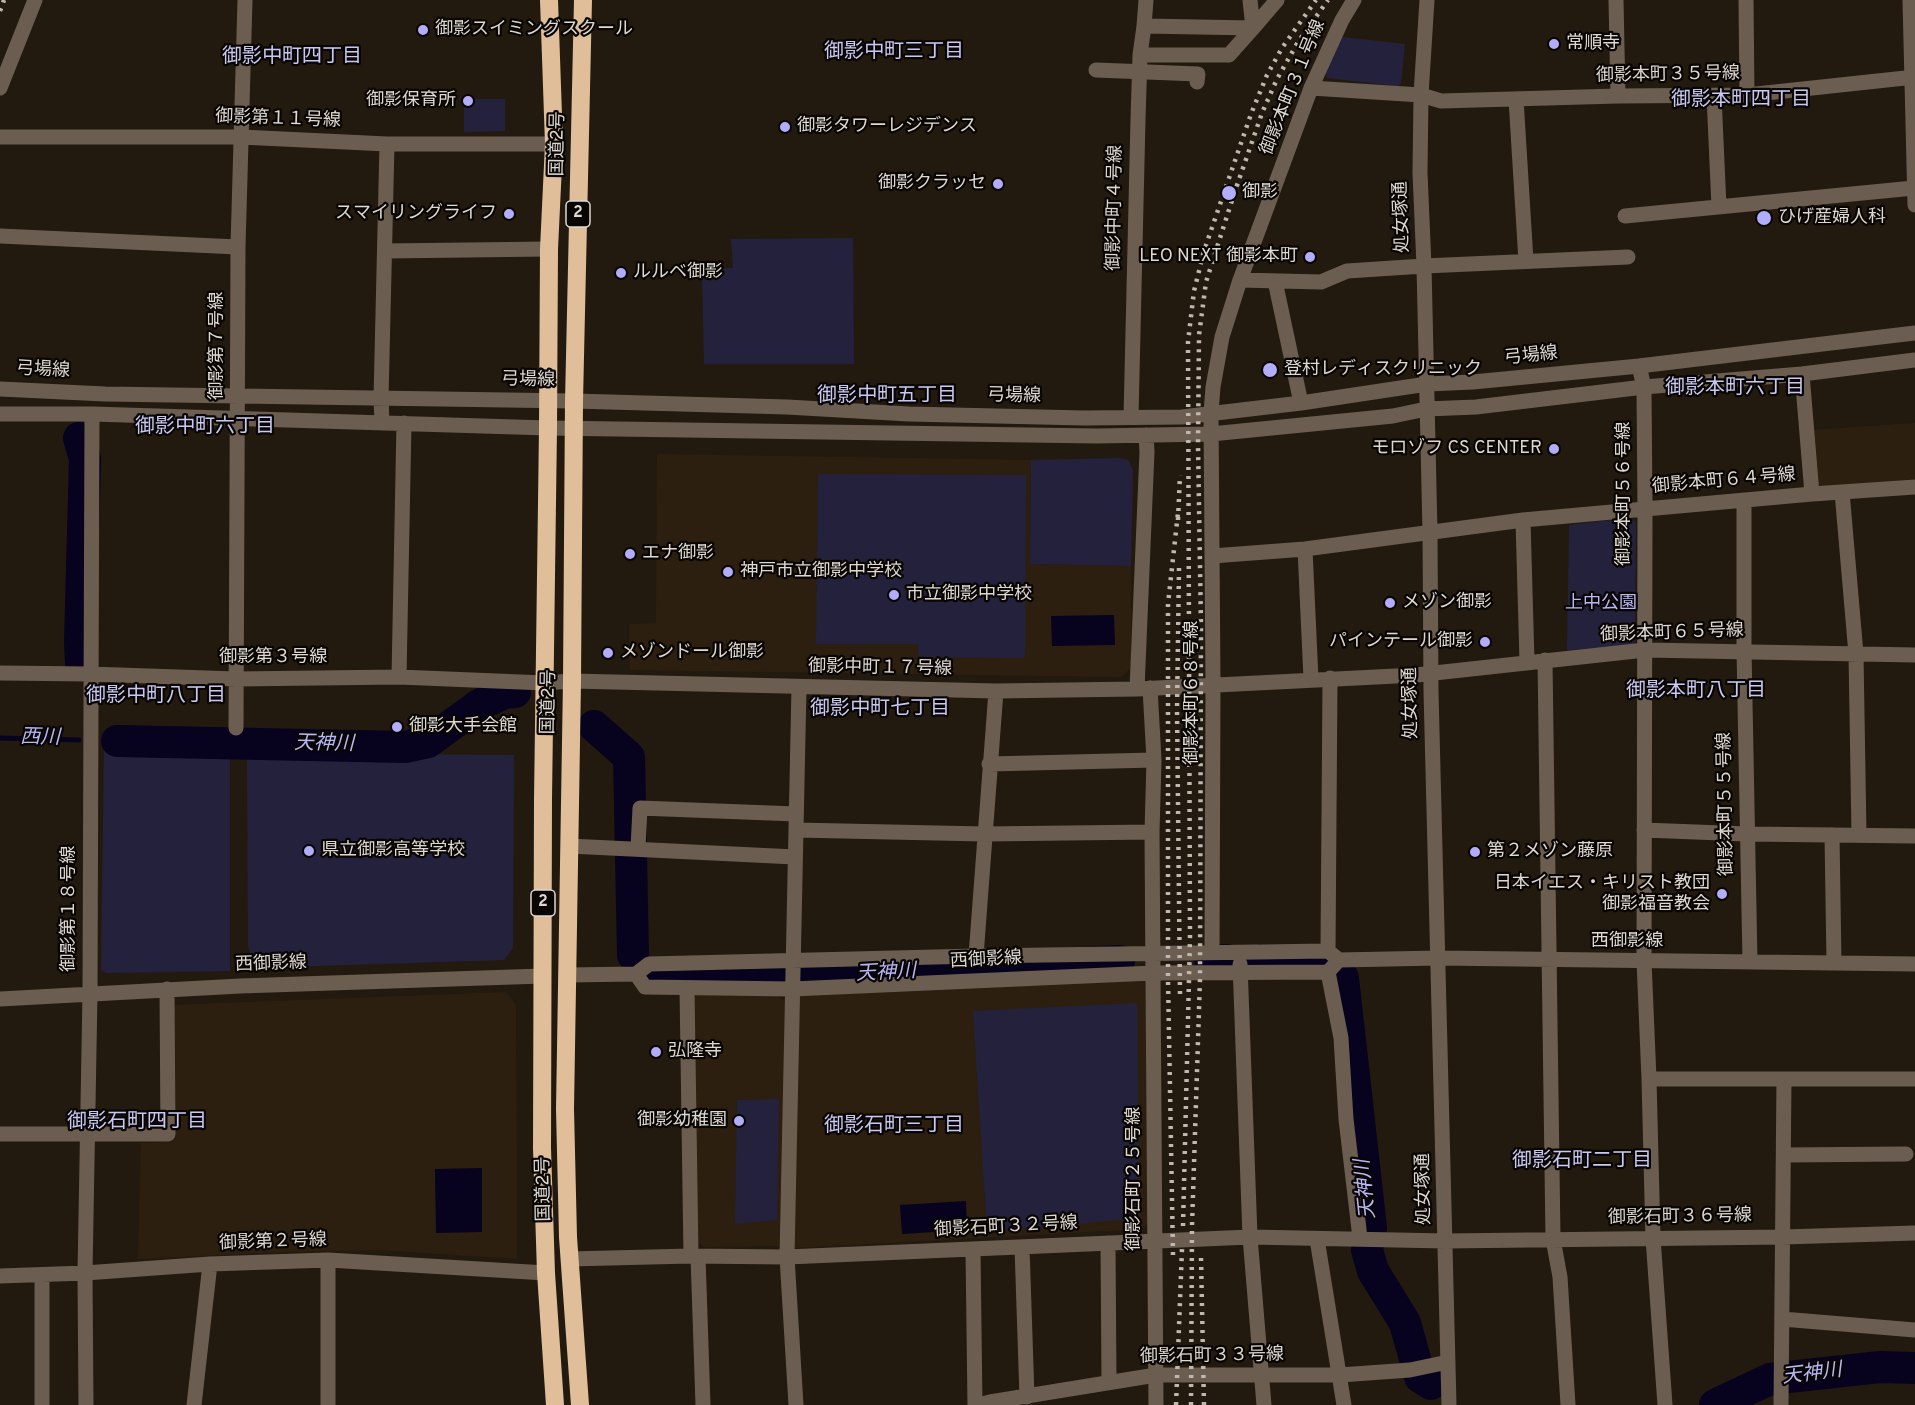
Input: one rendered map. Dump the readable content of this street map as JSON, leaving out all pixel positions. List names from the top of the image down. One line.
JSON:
{"streets":{"highway":["国道2号","2"],"street":["御影本町３５号線","御影本町３１号線","御影第１１号線","御影中町４号線","処女塚通","御影第７号線","弓場線","御影本町６４号線","御影本町５６号線","御影本町６５号線","御影第３号線","御影中町１７号線","御影本町６８号線","御影本町５５号線","御影第１８号線","西御影線","御影石町２５号線","御影石町３６号線","御影石町３２号線","御影第２号線","御影石町３３号線"]},"crossings":[["御影本町３５号線","御影本町３１号線"],["御影本町３５号線","処女塚通"],["御影本町３１号線","弓場線"],["御影本町３１号線","御影本町６８号線"],["御影第１１号線","国道2号"],["御影第１１号線","御影第７号線"],["国道2号","弓場線"],["国道2号","御影第３号線"],["国道2号","御影中町１７号線"],["国道2号","西御影線"],["国道2号","御影石町３２号線"],["国道2号","御影第２号線"],["御影中町４号線","弓場線"],["処女塚通","弓場線"],["処女塚通","御影本町６４号線"],["処女塚通","御影本町６５号線"],["処女塚通","西御影線"],["処女塚通","御影石町３６号線"],["処女塚通","御影石町３２号線"],["処女塚通","御影石町３３号線"],["御影第７号線","弓場線"],["御影第７号線","御影第３号線"],["弓場線","御影本町５６号線"],["弓場線","御影本町６８号線"],["弓場線","御影第１８号線"],["弓場線","御影石町２５号線"],["御影本町６４号線","御影本町５６号線"],["御影本町６４号線","御影本町６８号線"],["御影本町６４号線","御影本町５５号線"],["御影本町５６号線","御影本町６５号線"],["御影本町５６号線","西御影線"],["御影本町５６号線","御影石町３６号線"],["御影本町６５号線","御影中町１７号線"],["御影本町６５号線","御影本町５５号線"],["御影第３号線","御影中町１７号線"],["御影第３号線","御影第１８号線"],["御影中町１７号線","御影本町６８号線"],["御影中町１７号線","御影石町２５号線"],["御影本町６８号線","西御影線"],["御影本町５５号線","西御影線"],["御影第１８号線","西御影線"],["御影第１８号線","御影第２号線"],["西御影線","御影石町２５号線"],["御影石町２５号線","御影石町３２号線"],["御影石町２５号線","御影石町３３号線"],["御影石町３６号線","御影石町３２号線"]],"districts":["御影中町三丁目","御影中町四丁目","御影本町四丁目","御影本町六丁目","御影中町五丁目","御影中町六丁目","御影本町八丁目","御影中町八丁目","御影中町七丁目","御影石町四丁目","御影石町三丁目","御影石町二丁目"],"water":["西川","天神川"],"parks":["上中公園"],"places":["御影スイミングスクール","常順寺","御影保育所","御影タワーレジデンス","御影クラッセ","御影","スマイリングライフ","ひげ産婦人科","LEO NEXT 御影本町","ルルベ御影","登村レディスクリニック","モロゾフ CS CENTER","エナ御影","神戸市立御影中学校","市立御影中学校","メゾン御影","パインテール御影","メゾンドール御影","御影大手会館","県立御影高等学校","第２メゾン藤原","日本イエス・キリスト教団 御影福音教会","弘隆寺","御影幼稚園"]}
